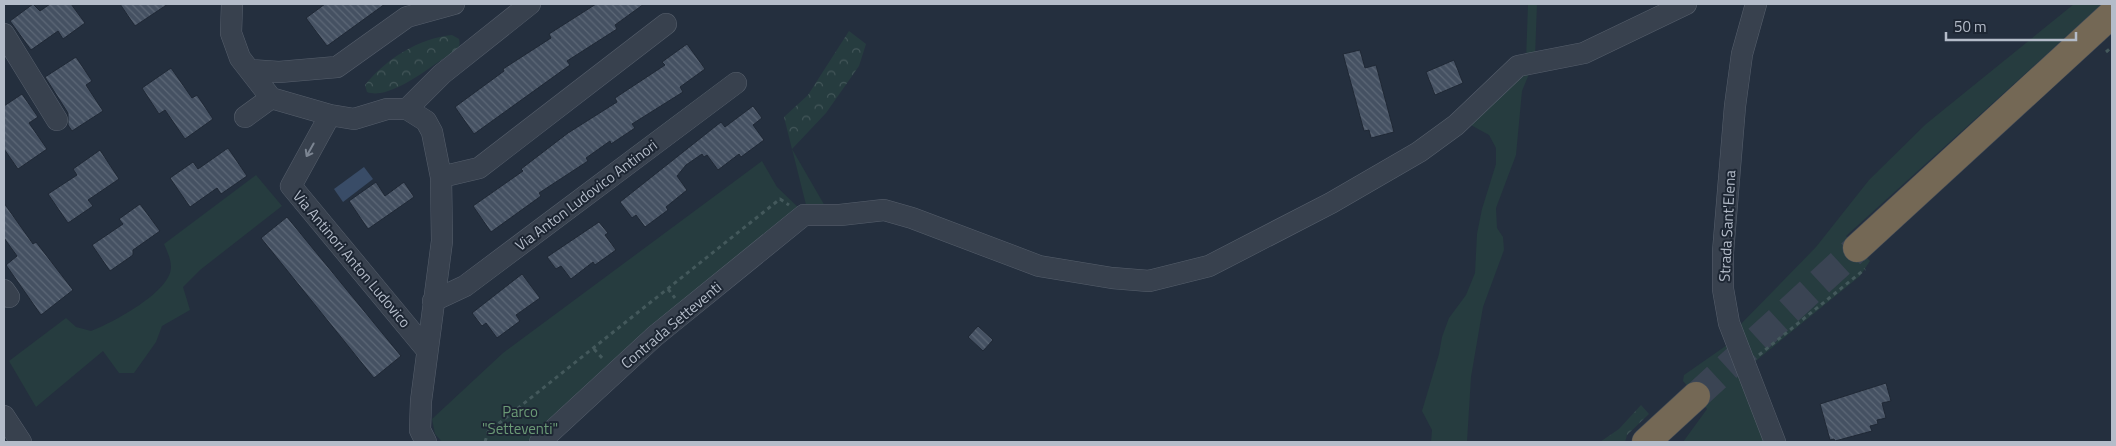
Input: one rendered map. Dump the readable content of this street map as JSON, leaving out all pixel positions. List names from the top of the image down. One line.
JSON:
{"streets":{"street":["Via Anton Ludovico Antinori","Strada Sant'Elena","Via Antinori Anton Ludovico","Contrada Setteventi"]},"one_way":["Via Antinori Anton Ludovico"],"parks":["Parco \"Setteventi\""],"scale_bar":"50 m"}
